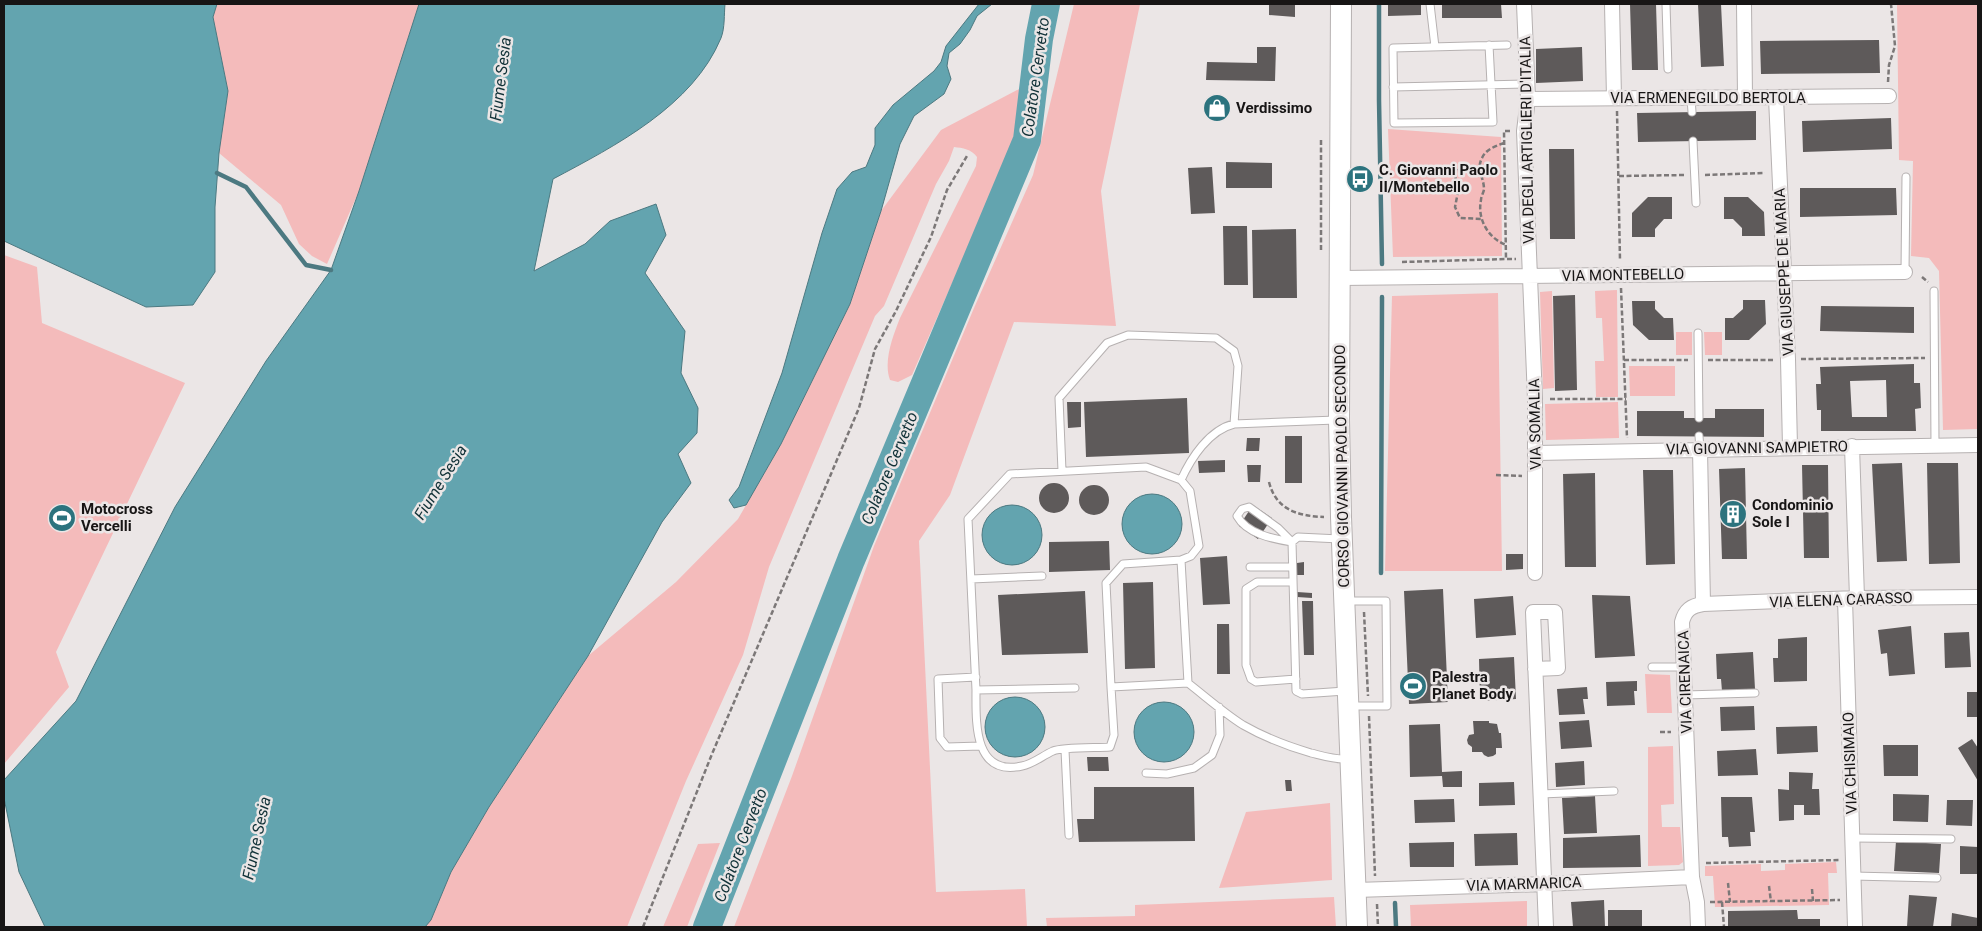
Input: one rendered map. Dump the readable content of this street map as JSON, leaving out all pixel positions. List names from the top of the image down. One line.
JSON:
{"streets":{"main road":["CORSO GIOVANNI PAOLO SECONDO"],"street":["VIA ERMENEGILDO BERTOLA","VIA DEGLI ARTIGLIERI D'ITALIA","VIA GIUSEPPE DE MARIA","VIA MONTEBELLO","VIA SOMALIA","VIA GIOVANNI SAMPIETRO","VIA ELENA CARASSO","VIA CIRENAICA","VIA CHISIMAIO","VIA MARMARICA"]},"crossings":[["VIA ERMENEGILDO BERTOLA","VIA DEGLI ARTIGLIERI D'ITALIA"],["VIA ERMENEGILDO BERTOLA","VIA GIUSEPPE DE MARIA"],["VIA DEGLI ARTIGLIERI D'ITALIA","VIA MONTEBELLO"],["VIA DEGLI ARTIGLIERI D'ITALIA","VIA SOMALIA"],["VIA GIUSEPPE DE MARIA","VIA MONTEBELLO"],["VIA GIUSEPPE DE MARIA","VIA GIOVANNI SAMPIETRO"],["VIA MONTEBELLO","VIA SOMALIA"],["VIA MONTEBELLO","CORSO GIOVANNI PAOLO SECONDO"],["VIA SOMALIA","VIA GIOVANNI SAMPIETRO"],["VIA GIOVANNI SAMPIETRO","VIA CHISIMAIO"],["CORSO GIOVANNI PAOLO SECONDO","VIA MARMARICA"],["VIA ELENA CARASSO","VIA CIRENAICA"],["VIA ELENA CARASSO","VIA CHISIMAIO"],["VIA CIRENAICA","VIA MARMARICA"]],"water":["Colatore Cervetto","Fiume Sesia"],"places":{"shop":["Verdissimo"],"bus stop":["C. Giovanni Paolo II/Montebello"],"building":["Condominio Sole I"],"sports":["Motocross Vercelli","Palestra Planet Body"]}}
